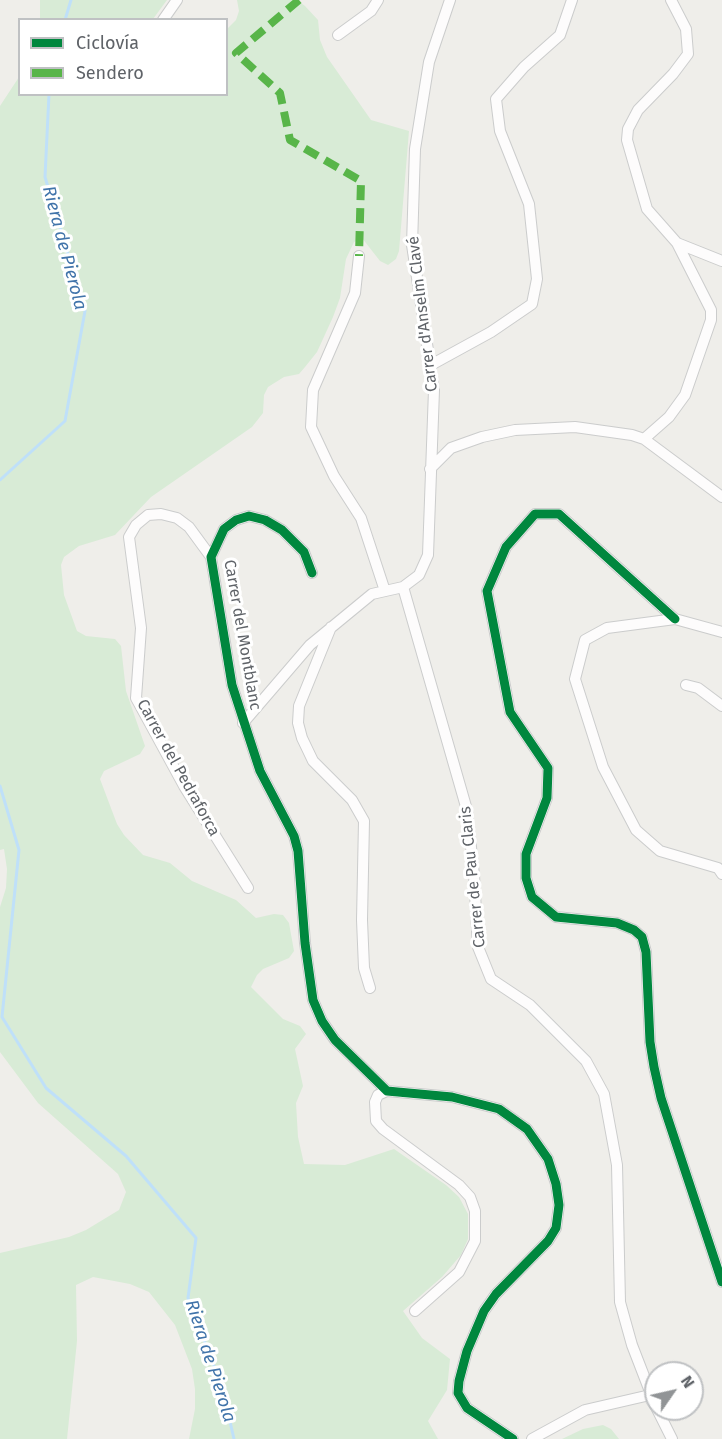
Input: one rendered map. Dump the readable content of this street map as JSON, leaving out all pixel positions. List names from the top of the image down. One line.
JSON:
{"streets":{"street":["Carrer d'Anselm Clavé","Carrer del Montblanc","Carrer del Pedraforca","Carrer de Pau Claris"]},"crossings":[["Carrer d'Anselm Clavé","Carrer de Pau Claris"],["Carrer del Montblanc","Carrer del Pedraforca"]],"water":["Riera de Pierola"],"legend":["Ciclovía","Sendero"],"north":"top right"}
